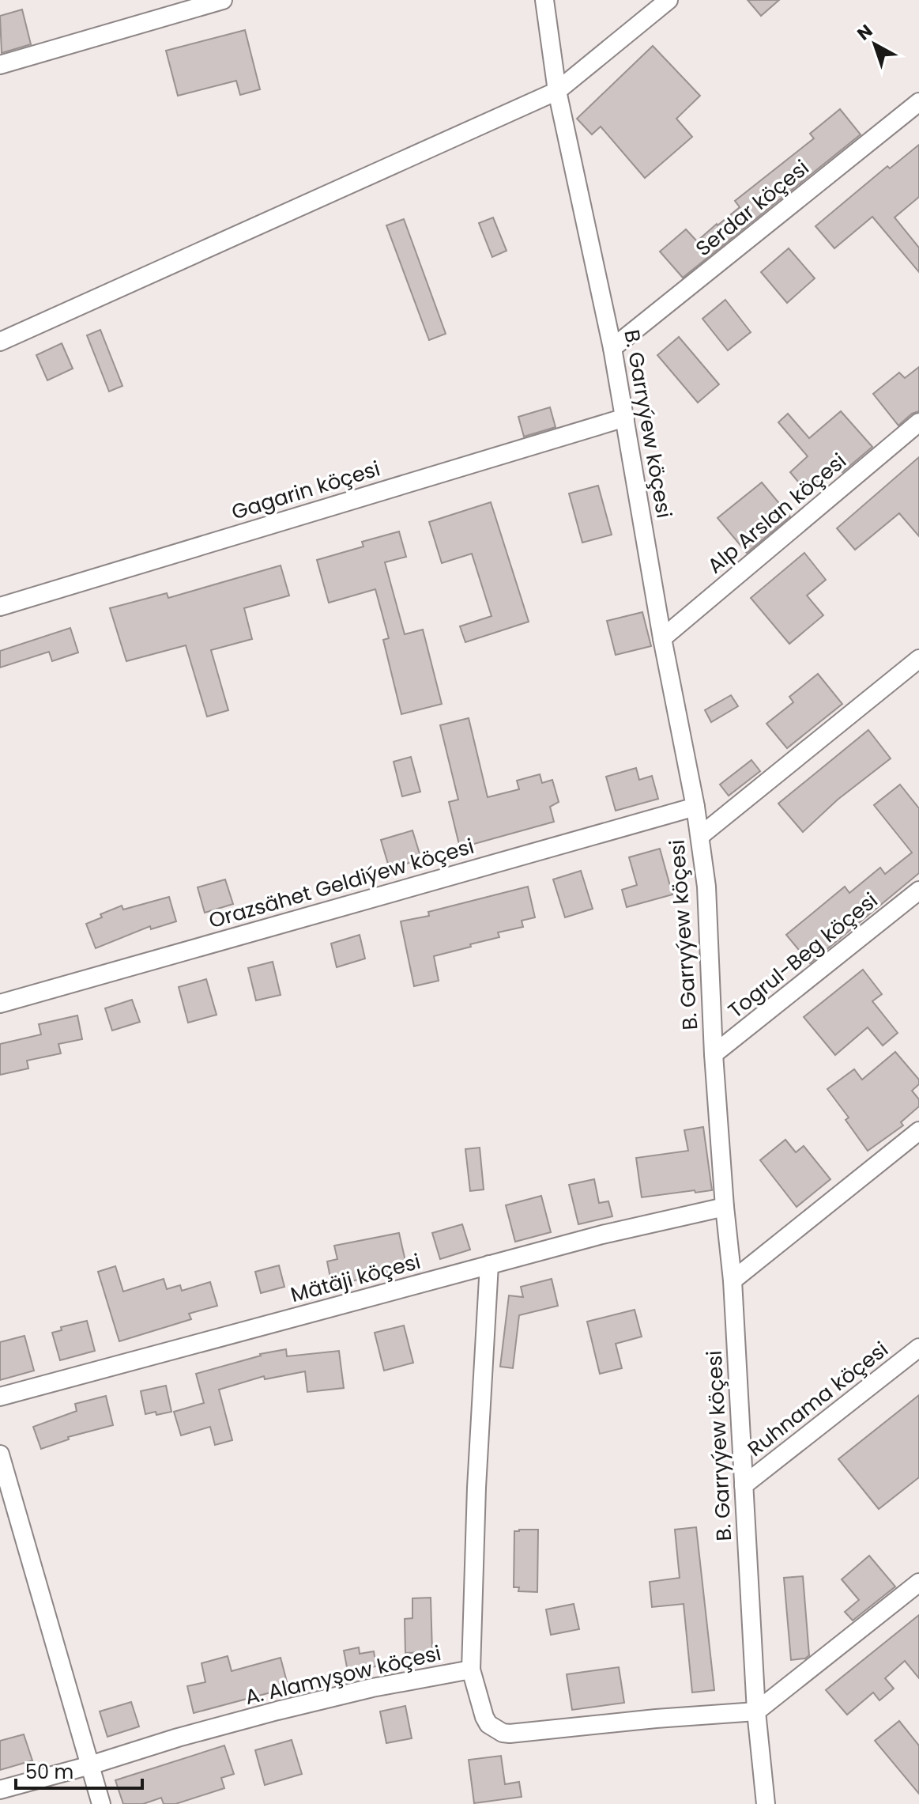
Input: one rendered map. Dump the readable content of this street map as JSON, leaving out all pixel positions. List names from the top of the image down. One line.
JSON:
{"streets":{"street":["Serdar köçesi","B. Garryýew köçesi","Gagarin köçesi","Alp Arslan köçesi","Orazsähet Geldiýew köçesi","Togrul-Beg köçesi","Mätäji köçesi","Ruhnama köçesi","A. Alamyşow köçesi"]},"crossings":[["Serdar köçesi","B. Garryýew köçesi"],["B. Garryýew köçesi","Gagarin köçesi"],["B. Garryýew köçesi","Alp Arslan köçesi"],["B. Garryýew köçesi","Orazsähet Geldiýew köçesi"],["B. Garryýew köçesi","Togrul-Beg köçesi"],["B. Garryýew köçesi","Mätäji köçesi"],["B. Garryýew köçesi","Ruhnama köçesi"],["B. Garryýew köçesi","A. Alamyşow köçesi"]],"scale_bar":"50 m","north":"top left"}
